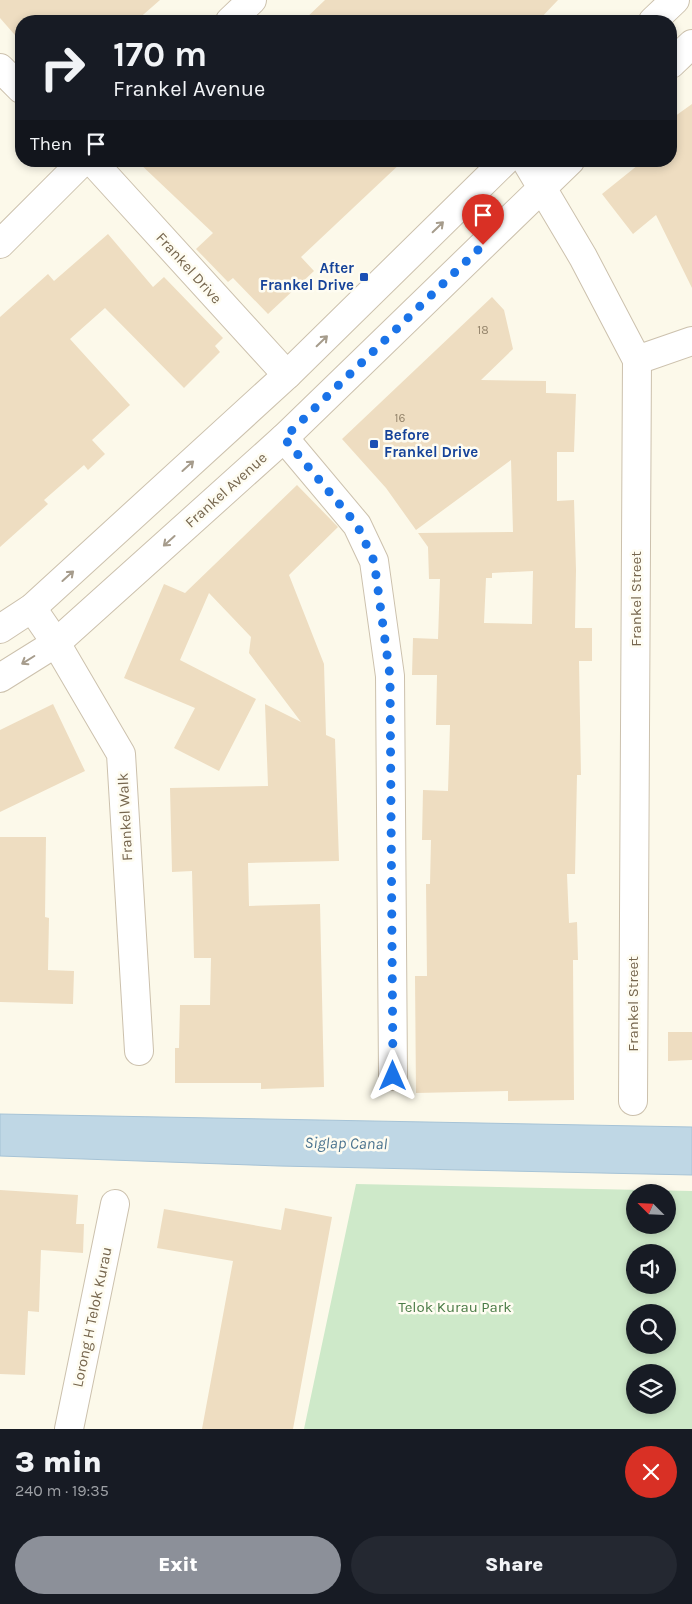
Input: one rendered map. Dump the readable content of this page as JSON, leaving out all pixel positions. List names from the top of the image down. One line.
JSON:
{"streets":{"street":["Frankel Drive","Frankel Avenue","Frankel Street","Frankel Walk","Lorong H Telok Kurau"]},"crossings":[["Frankel Avenue","Frankel Street"],["Frankel Avenue","Frankel Walk"]],"water":["Siglap Canal"],"parks":["Telok Kurau Park"],"places":{"transit":["After Frankel Drive","Before Frankel Drive"]},"house_numbers":["18","16"],"north":"top left","page":{"turn":["170 m","Frankel Avenue"],"then":"Then","heading":["3 min","240 m · 19:35"],"buttons":["Exit","Share"]}}
